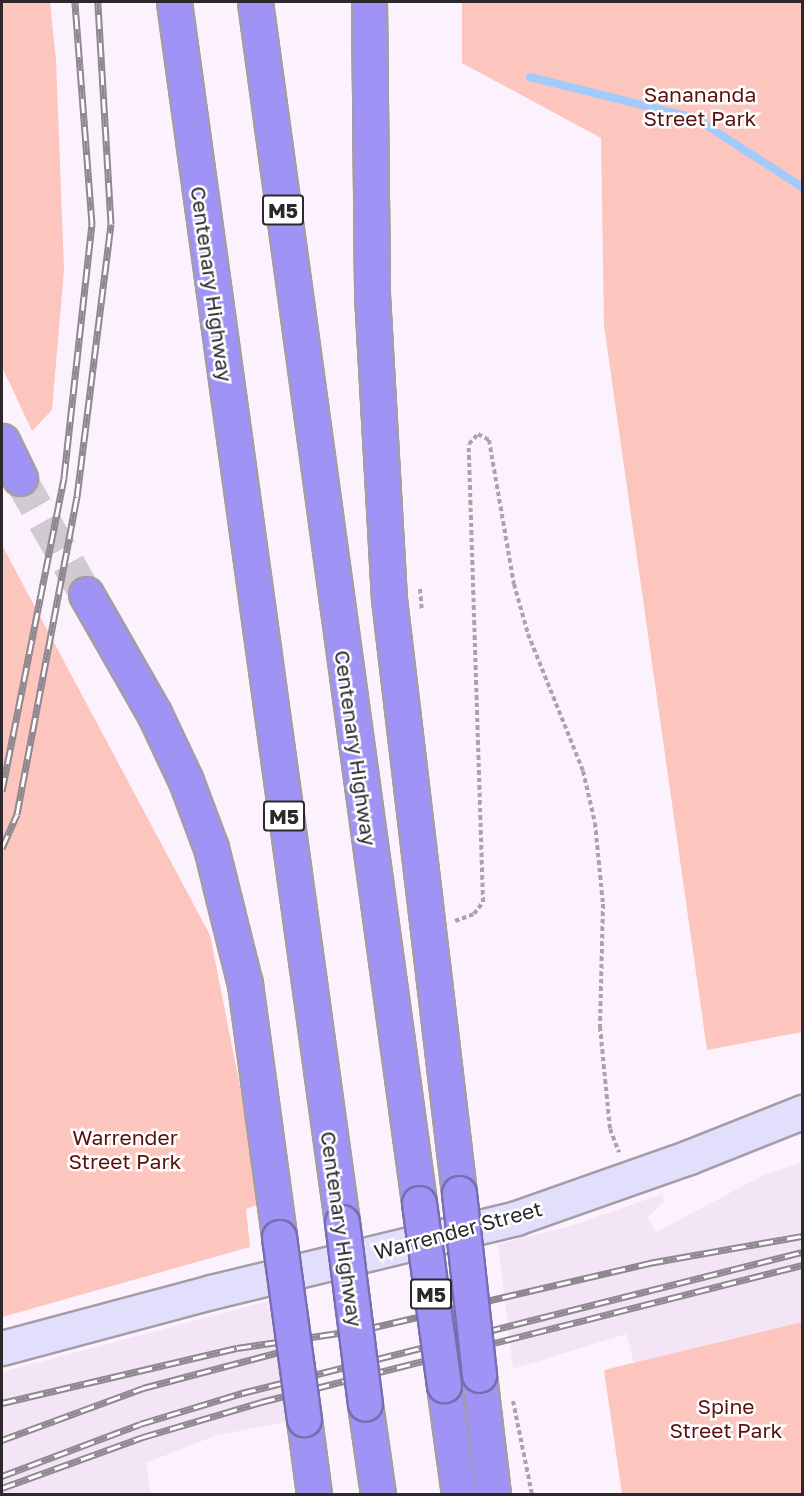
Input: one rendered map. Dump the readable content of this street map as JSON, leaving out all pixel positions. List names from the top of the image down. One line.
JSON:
{"streets":{"highway":["M5","Centenary Highway"],"street":["Warrender Street"]},"parks":["Sanananda Street Park","Warrender Street Park","Spine Street Park"]}
